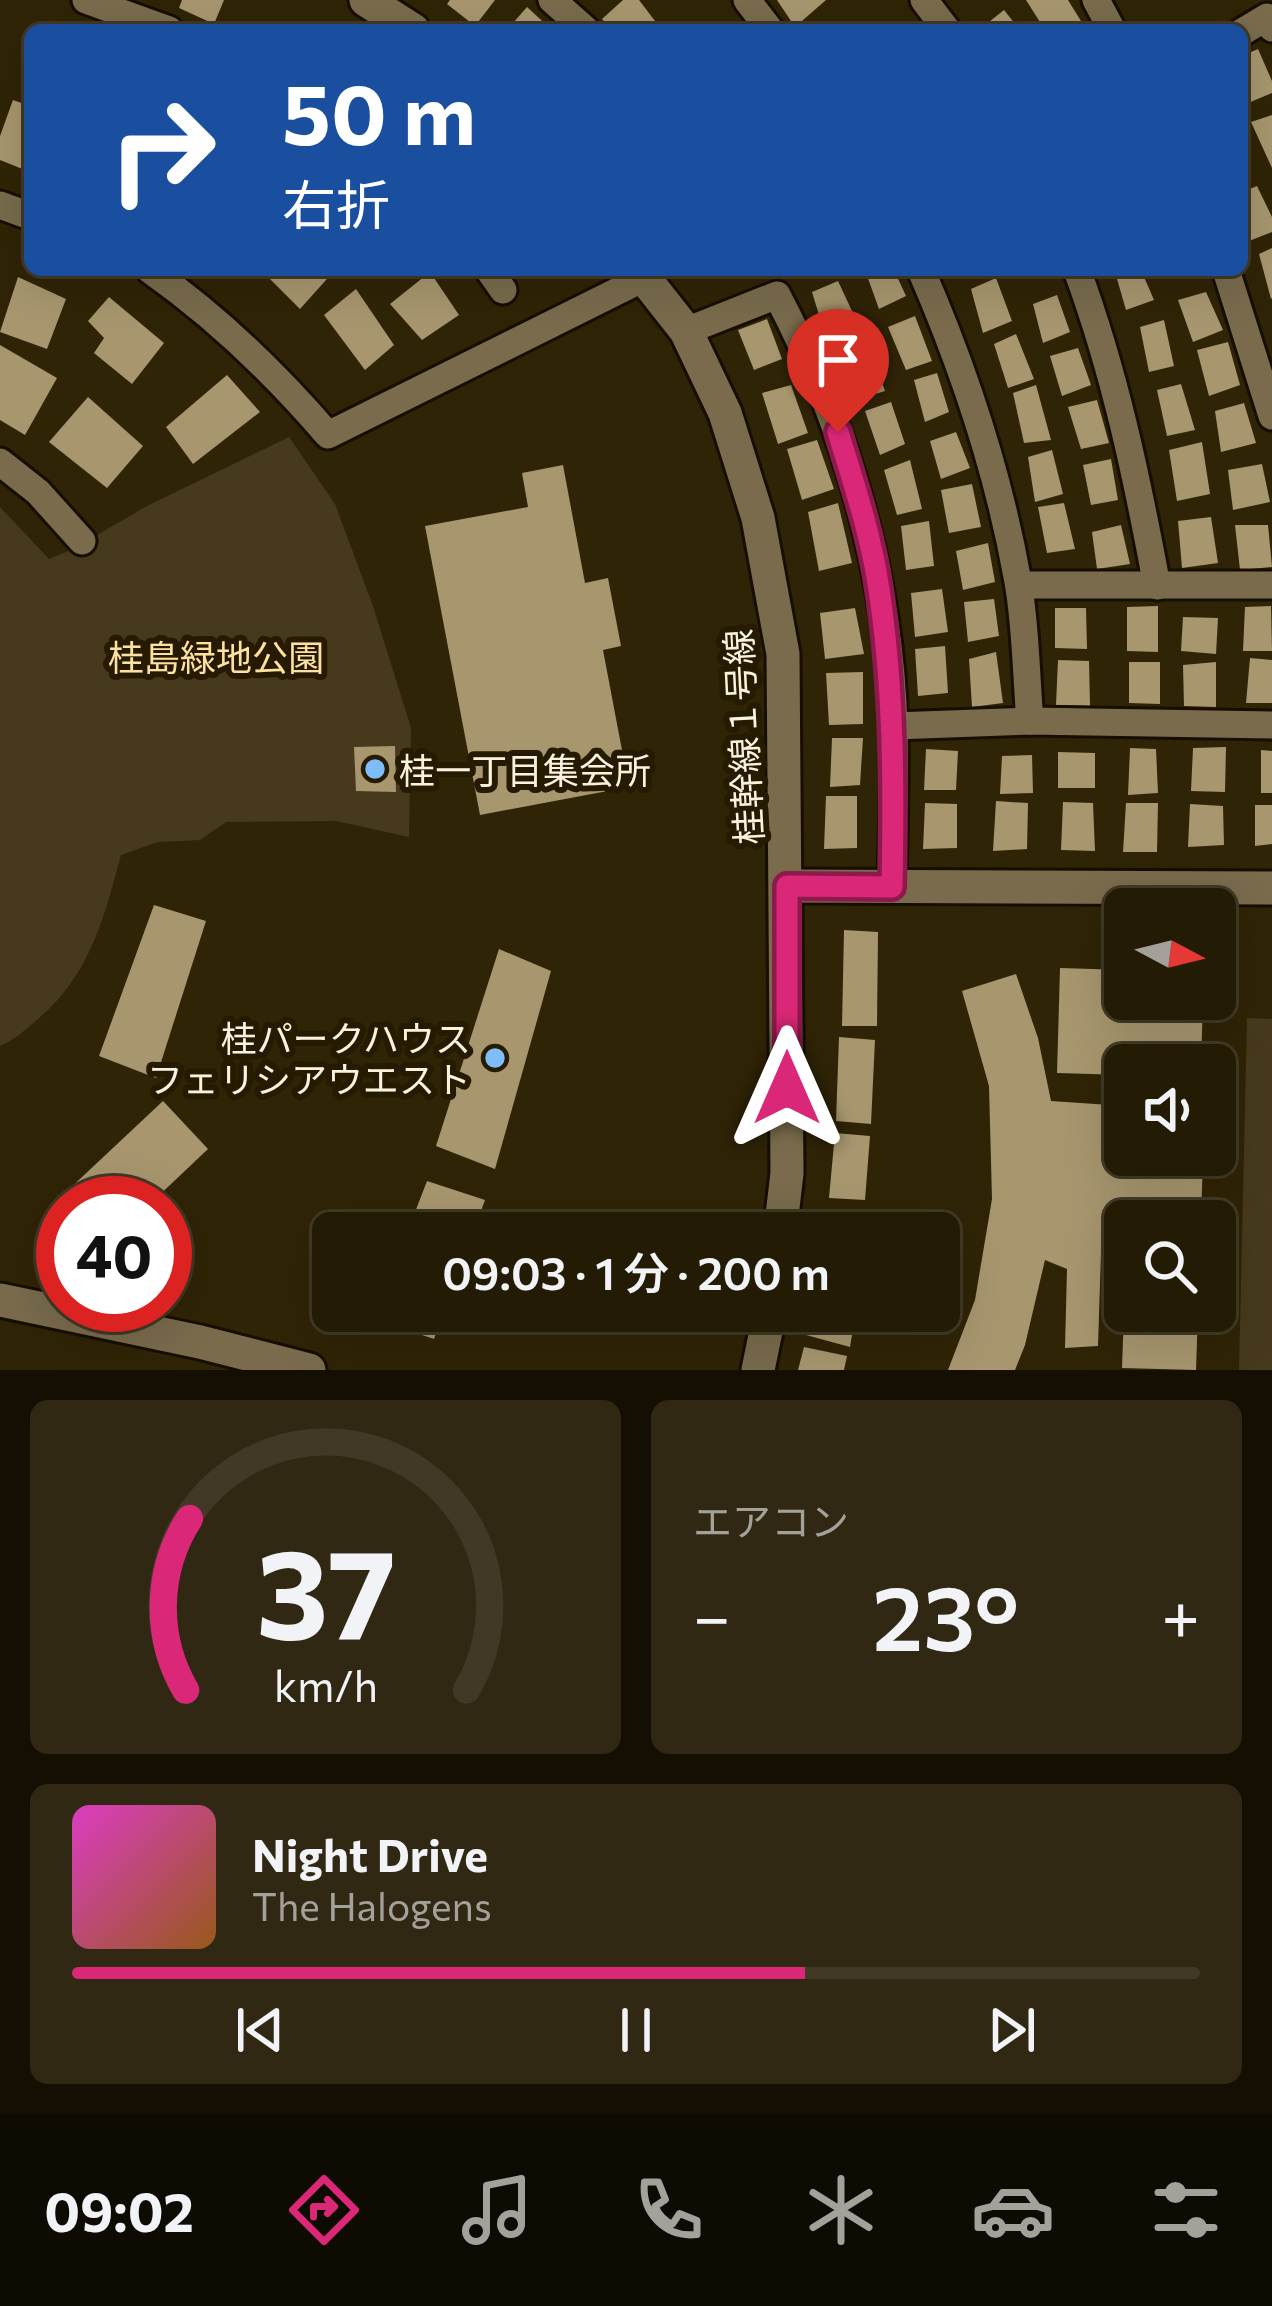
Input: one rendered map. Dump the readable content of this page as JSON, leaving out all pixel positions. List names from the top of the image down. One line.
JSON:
{"streets":{"street":["桂幹線１号線"]},"parks":["桂島緑地公園"],"places":["桂一丁目集会所","桂パークハウス フェリシアウエスト"],"north":"right","page":{"turn":["50 m","右折"],"limit":"40","trip":"09:03 · 1 分 · 200 m","tile":"エアコン","heat":["−","23°","+"],"song":["Night Drive","The Halogens"],"tabs":"09:02","gauge":["37","km/h"]}}
